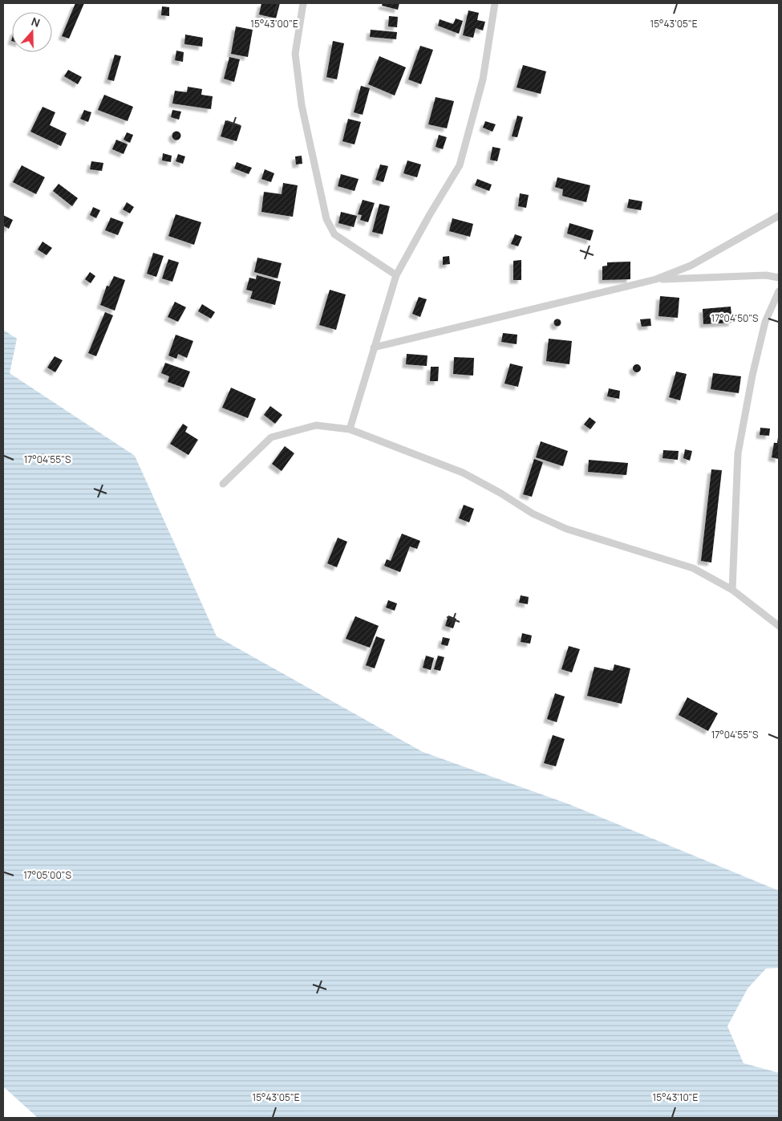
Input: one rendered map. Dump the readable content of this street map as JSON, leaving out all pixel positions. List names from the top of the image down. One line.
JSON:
{"north":"top","coordinates":["15°43'00\"E","15°43'05\"E","17°04'50\"S","17°04'55\"S","17°05'00\"S","15°43'10\"E"]}
